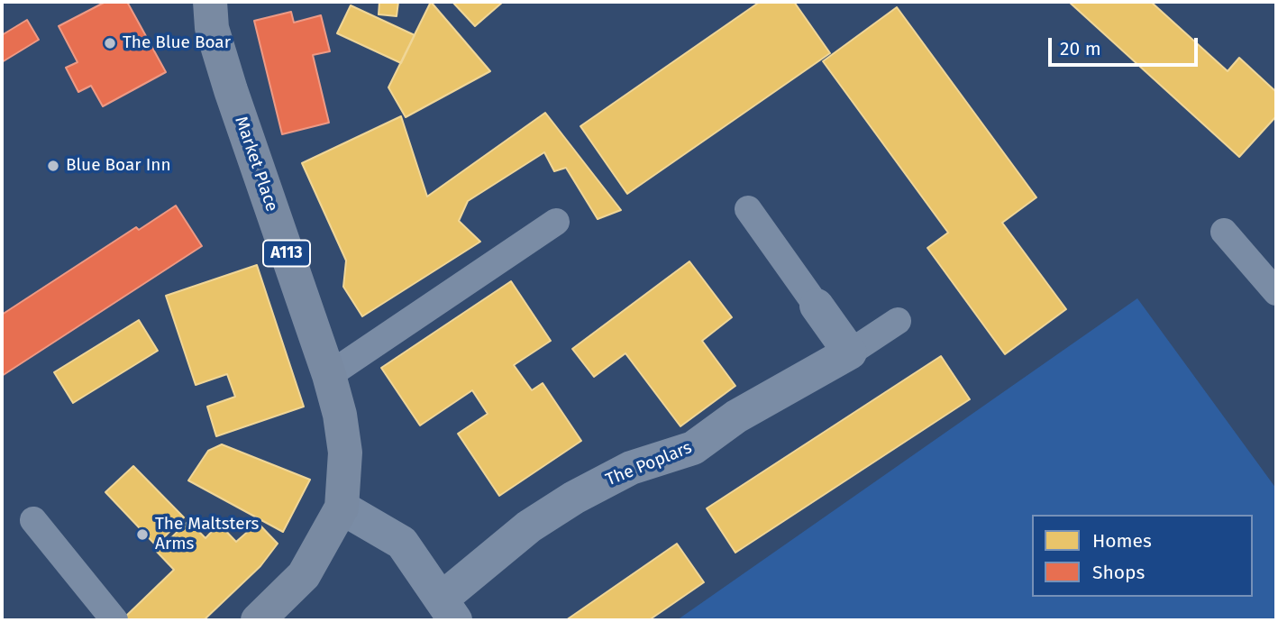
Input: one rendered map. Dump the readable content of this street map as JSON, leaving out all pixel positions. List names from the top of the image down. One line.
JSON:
{"streets":{"main road":["Market Place","A113"],"street":["The Poplars"]},"crossings":[["Market Place","A113"]],"places":["The Blue Boar","Blue Boar Inn","The Maltsters Arms"],"legend":["Homes","Shops"],"scale_bar":"20 m"}
